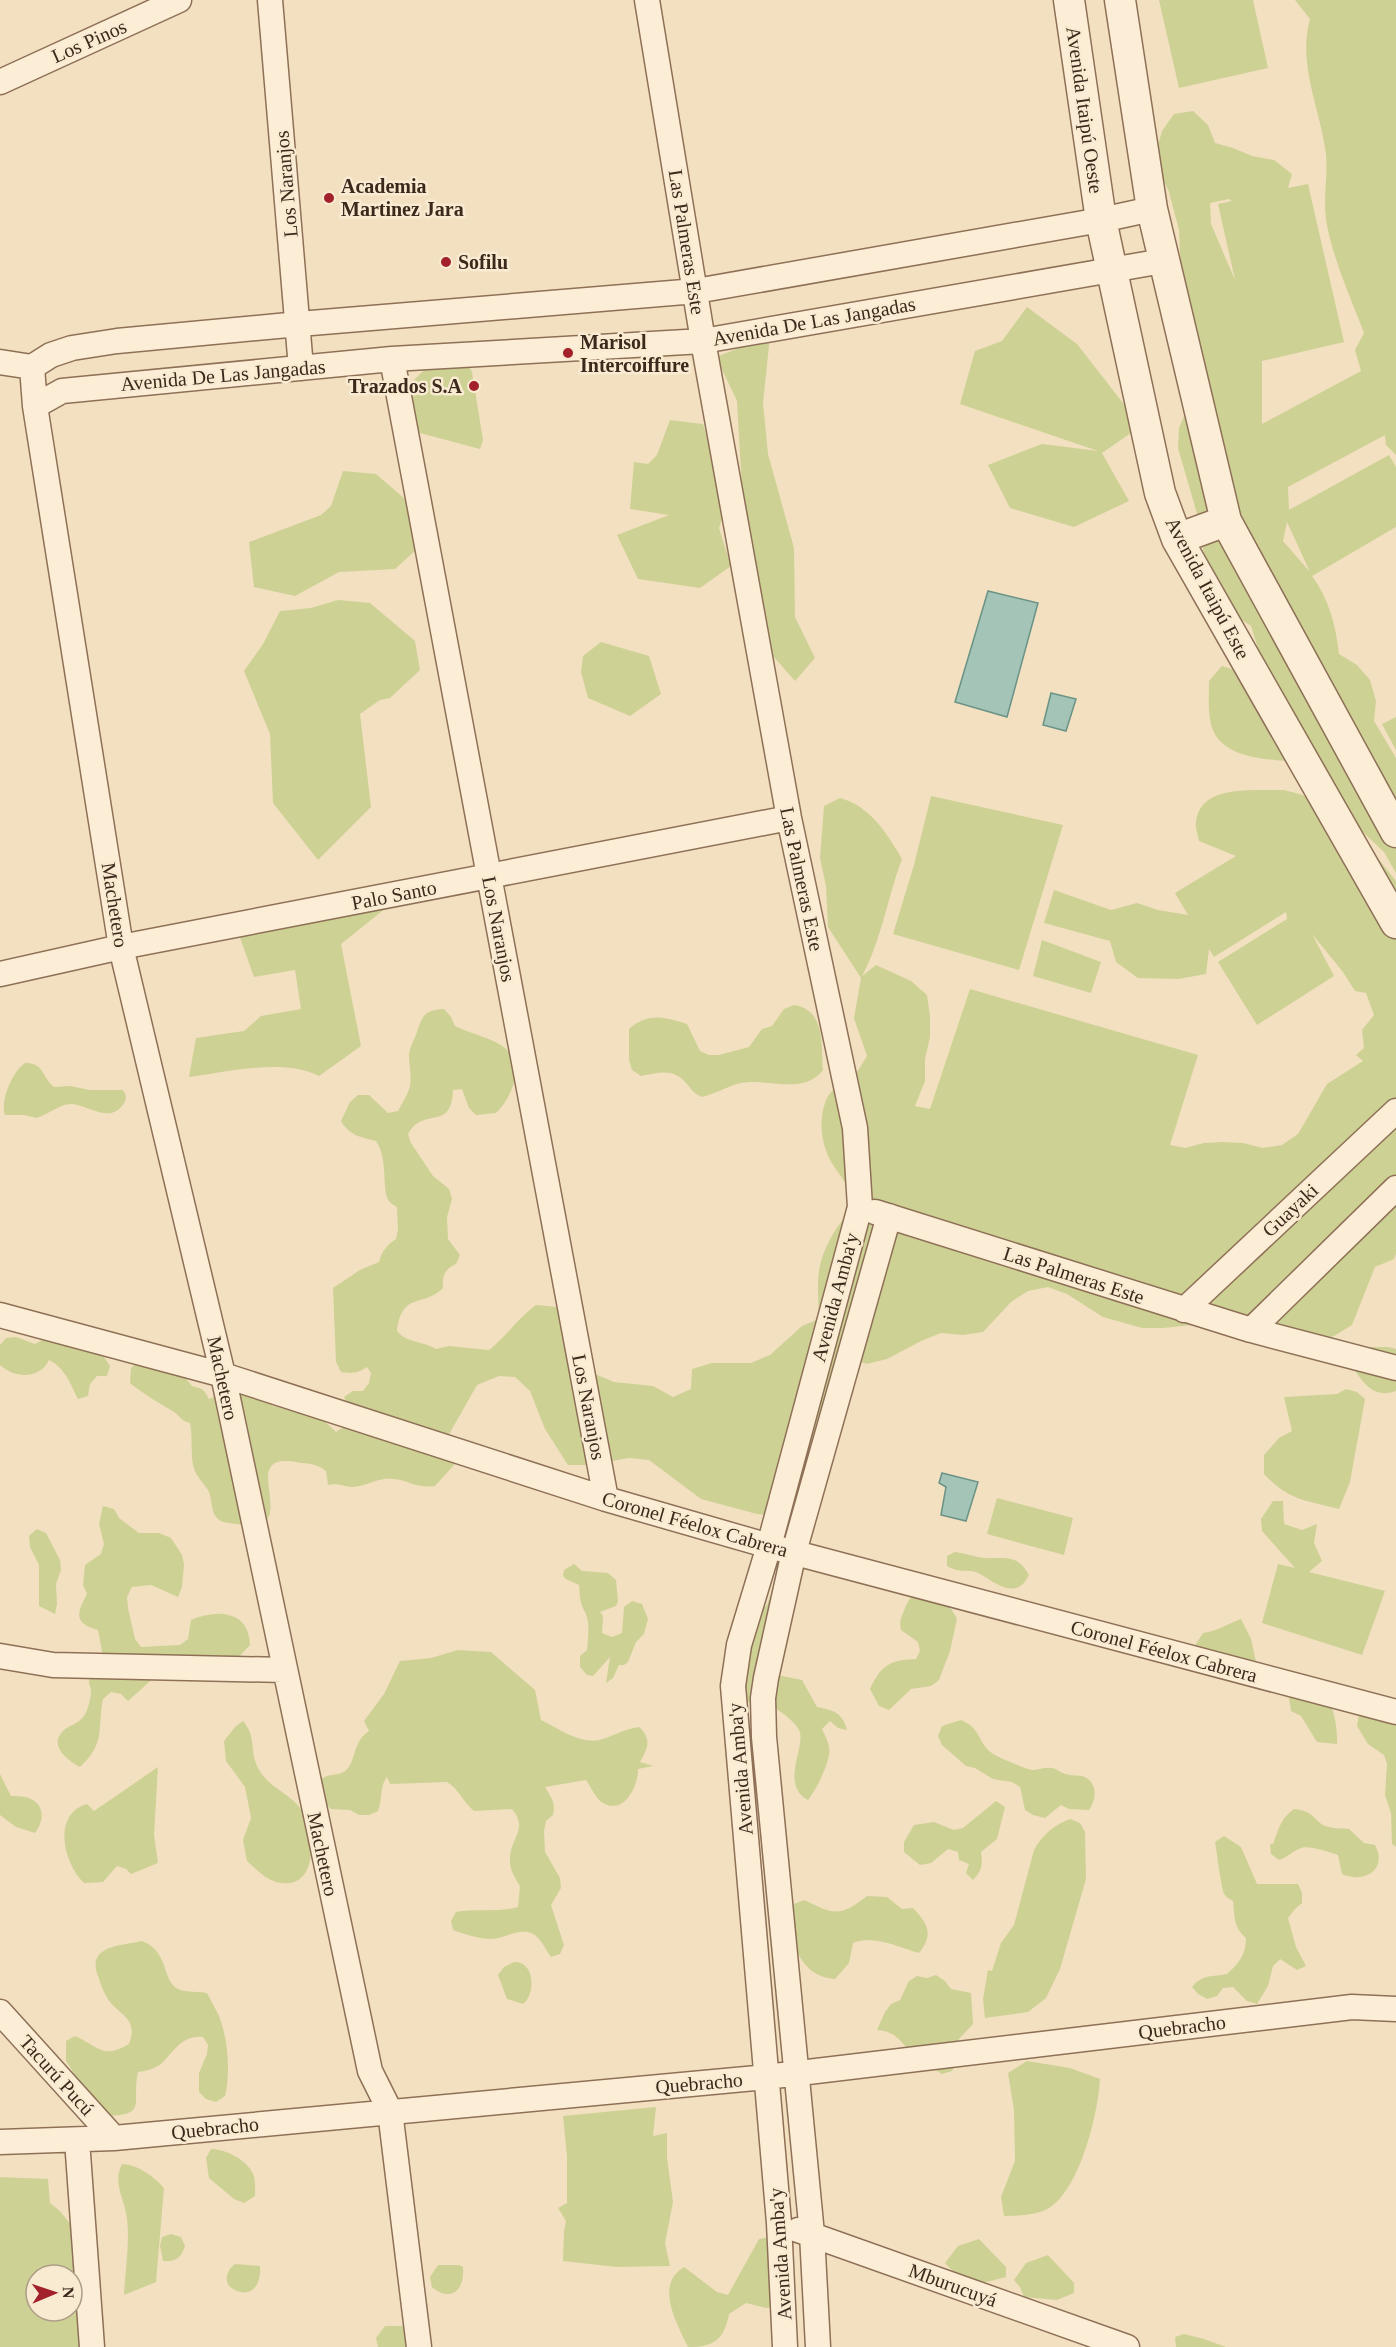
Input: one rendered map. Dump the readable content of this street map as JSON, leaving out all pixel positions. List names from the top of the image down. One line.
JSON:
{"streets":{"street":["Los Pinos","Avenida Itaipú Oeste","Los Naranjos","Las Palmeras Este","Avenida De Las Jangadas","Avenida Itaipú Este","Palo Santo","Machetero","Guayaki","Avenida Amba'y","Coronel Féelox Cabrera","Quebracho","Tacurú Pucú","Mburucuyá"]},"crossings":[["Avenida Itaipú Oeste","Avenida Itaipú Este"],["Los Naranjos","Avenida De Las Jangadas"],["Los Naranjos","Palo Santo"],["Los Naranjos","Coronel Féelox Cabrera"],["Las Palmeras Este","Avenida De Las Jangadas"],["Las Palmeras Este","Palo Santo"],["Las Palmeras Este","Guayaki"],["Las Palmeras Este","Avenida Amba'y"],["Avenida De Las Jangadas","Avenida Itaipú Este"],["Avenida De Las Jangadas","Machetero"],["Palo Santo","Machetero"],["Machetero","Coronel Féelox Cabrera"],["Machetero","Quebracho"],["Avenida Amba'y","Coronel Féelox Cabrera"],["Avenida Amba'y","Quebracho"],["Avenida Amba'y","Mburucuyá"],["Quebracho","Tacurú Pucú"]],"places":["Academia Martinez Jara","Sofilu","Marisol Intercoiffure","Trazados S.A"],"north":"right"}
